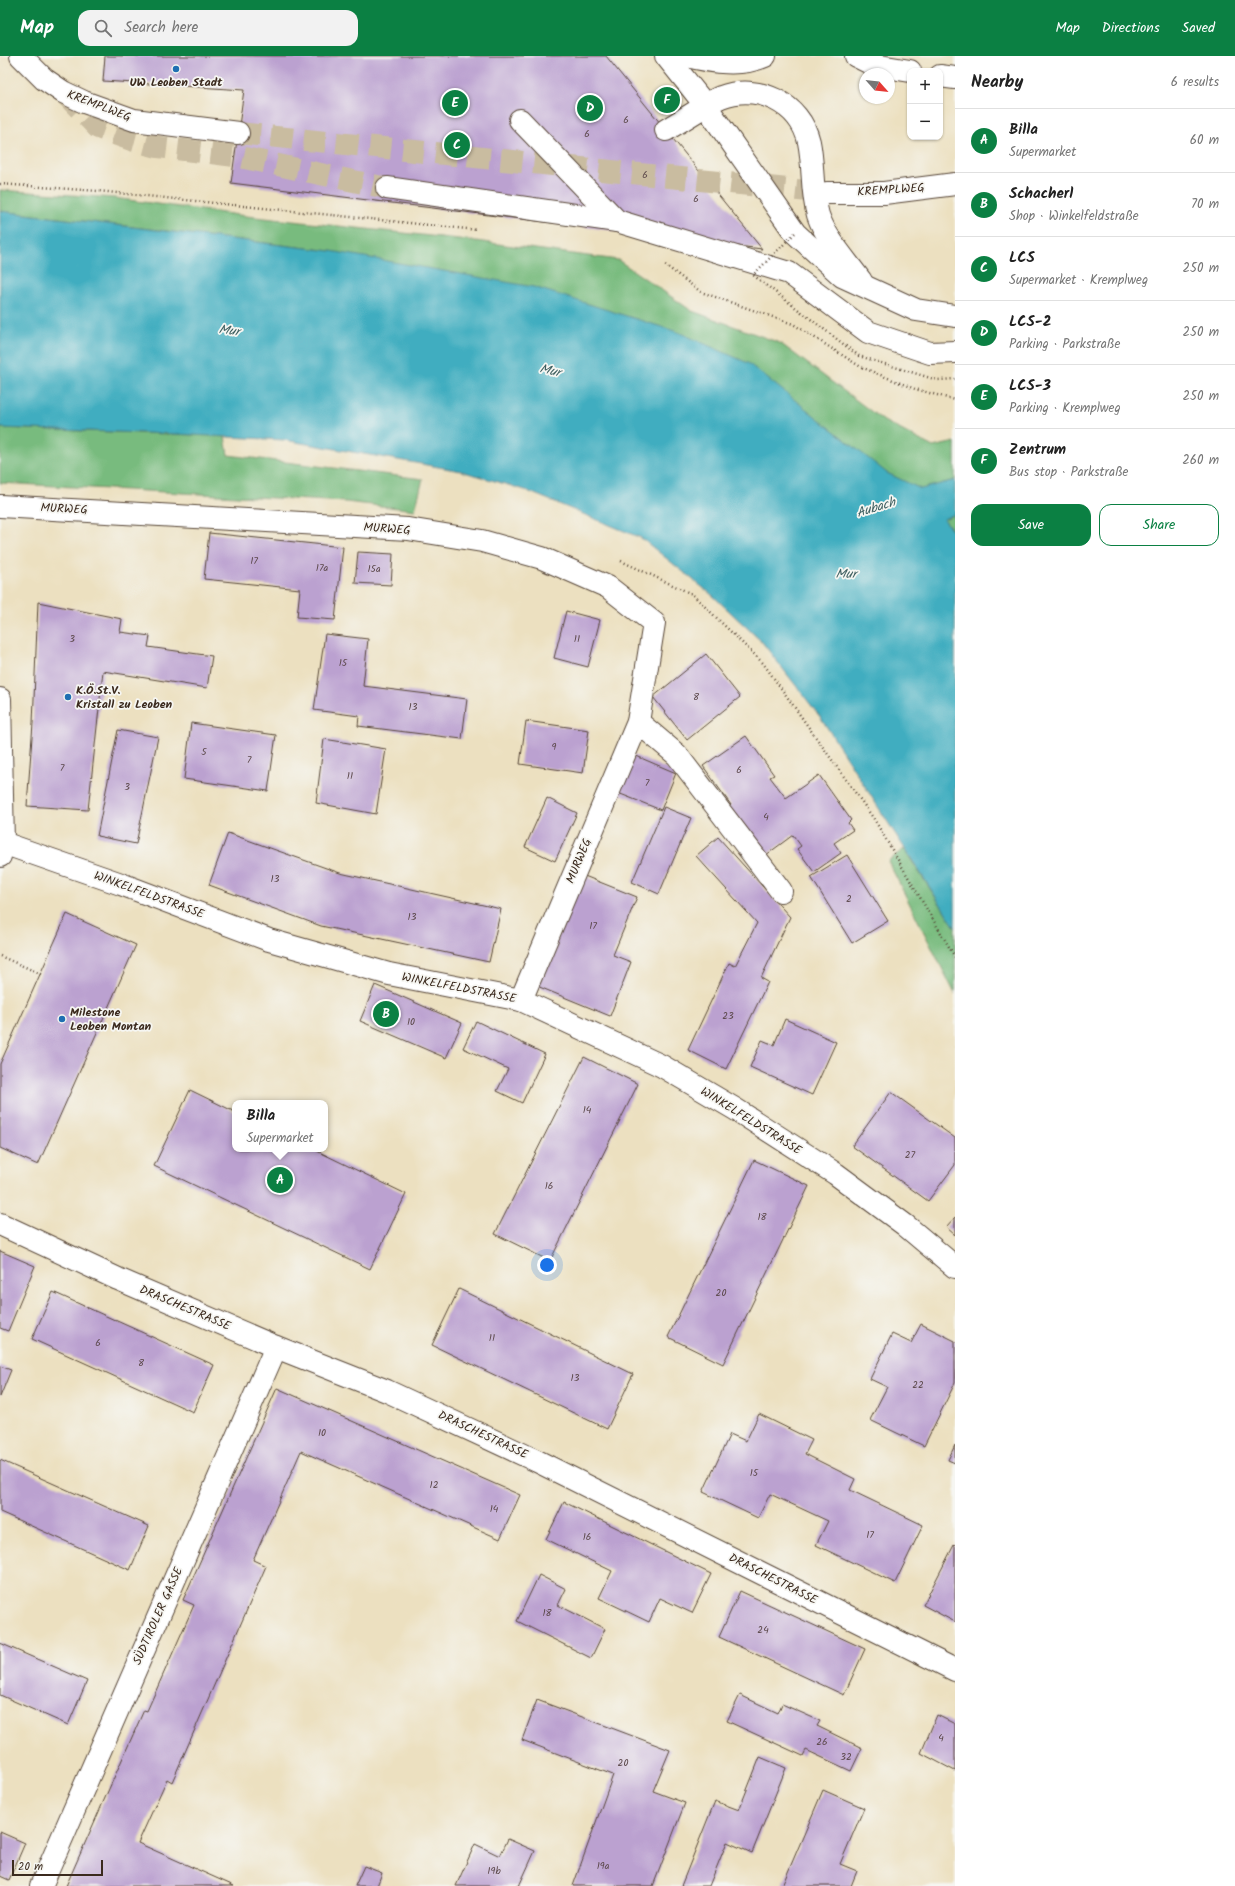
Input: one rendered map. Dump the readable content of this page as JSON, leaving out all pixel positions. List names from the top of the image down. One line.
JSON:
{"streets":{"street":["KREMPLWEG","MURWEG","WINKELFELDSTRASSE","DRASCHESTRASSE","SÜDTIROLER GASSE"]},"crossings":[["MURWEG","WINKELFELDSTRASSE"],["DRASCHESTRASSE","SÜDTIROLER GASSE"]],"water":["Mur","Aubach"],"places":["UW Leoben Stadt","K.Ö.St.V. Kristall zu Leoben","Milestone Leoben Montan"],"house_numbers":["6","6","6","6","17","17a","15a","3","11","15","8","13","9","5","7","7","6","11","7","3","4","13","2","13","17","23","10","14","27","16","18","20","11","6","8","13","22","10","15","12","14","17","16","18","24","4","26","32","20","19a","19b"],"scale_bar":"20 m","north":"bottom right","page":{"header":"Map","search":"Search here","nav":["Map","Directions","Saved"],"heading":["Nearby","6 results"],"map_buttons":["+","−"],"pins":["F","E","D","C","B","A"],"list":[{"mark":"A","name":"Billa","note":"Supermarket","value":"60 m"},{"mark":"B","name":"Schacherl","note":"Shop · Winkelfeldstraße","value":"70 m"},{"mark":"C","name":"LCS","note":"Supermarket · Kremplweg","value":"250 m"},{"mark":"D","name":"LCS-2","note":"Parking · Parkstraße","value":"250 m"},{"mark":"E","name":"LCS-3","note":"Parking · Kremplweg","value":"250 m"},{"mark":"F","name":"Zentrum","note":"Bus stop · Parkstraße","value":"260 m"}],"buttons":["Save","Share"],"popup":["Billa","Supermarket"],"scale":"20 m"}}
